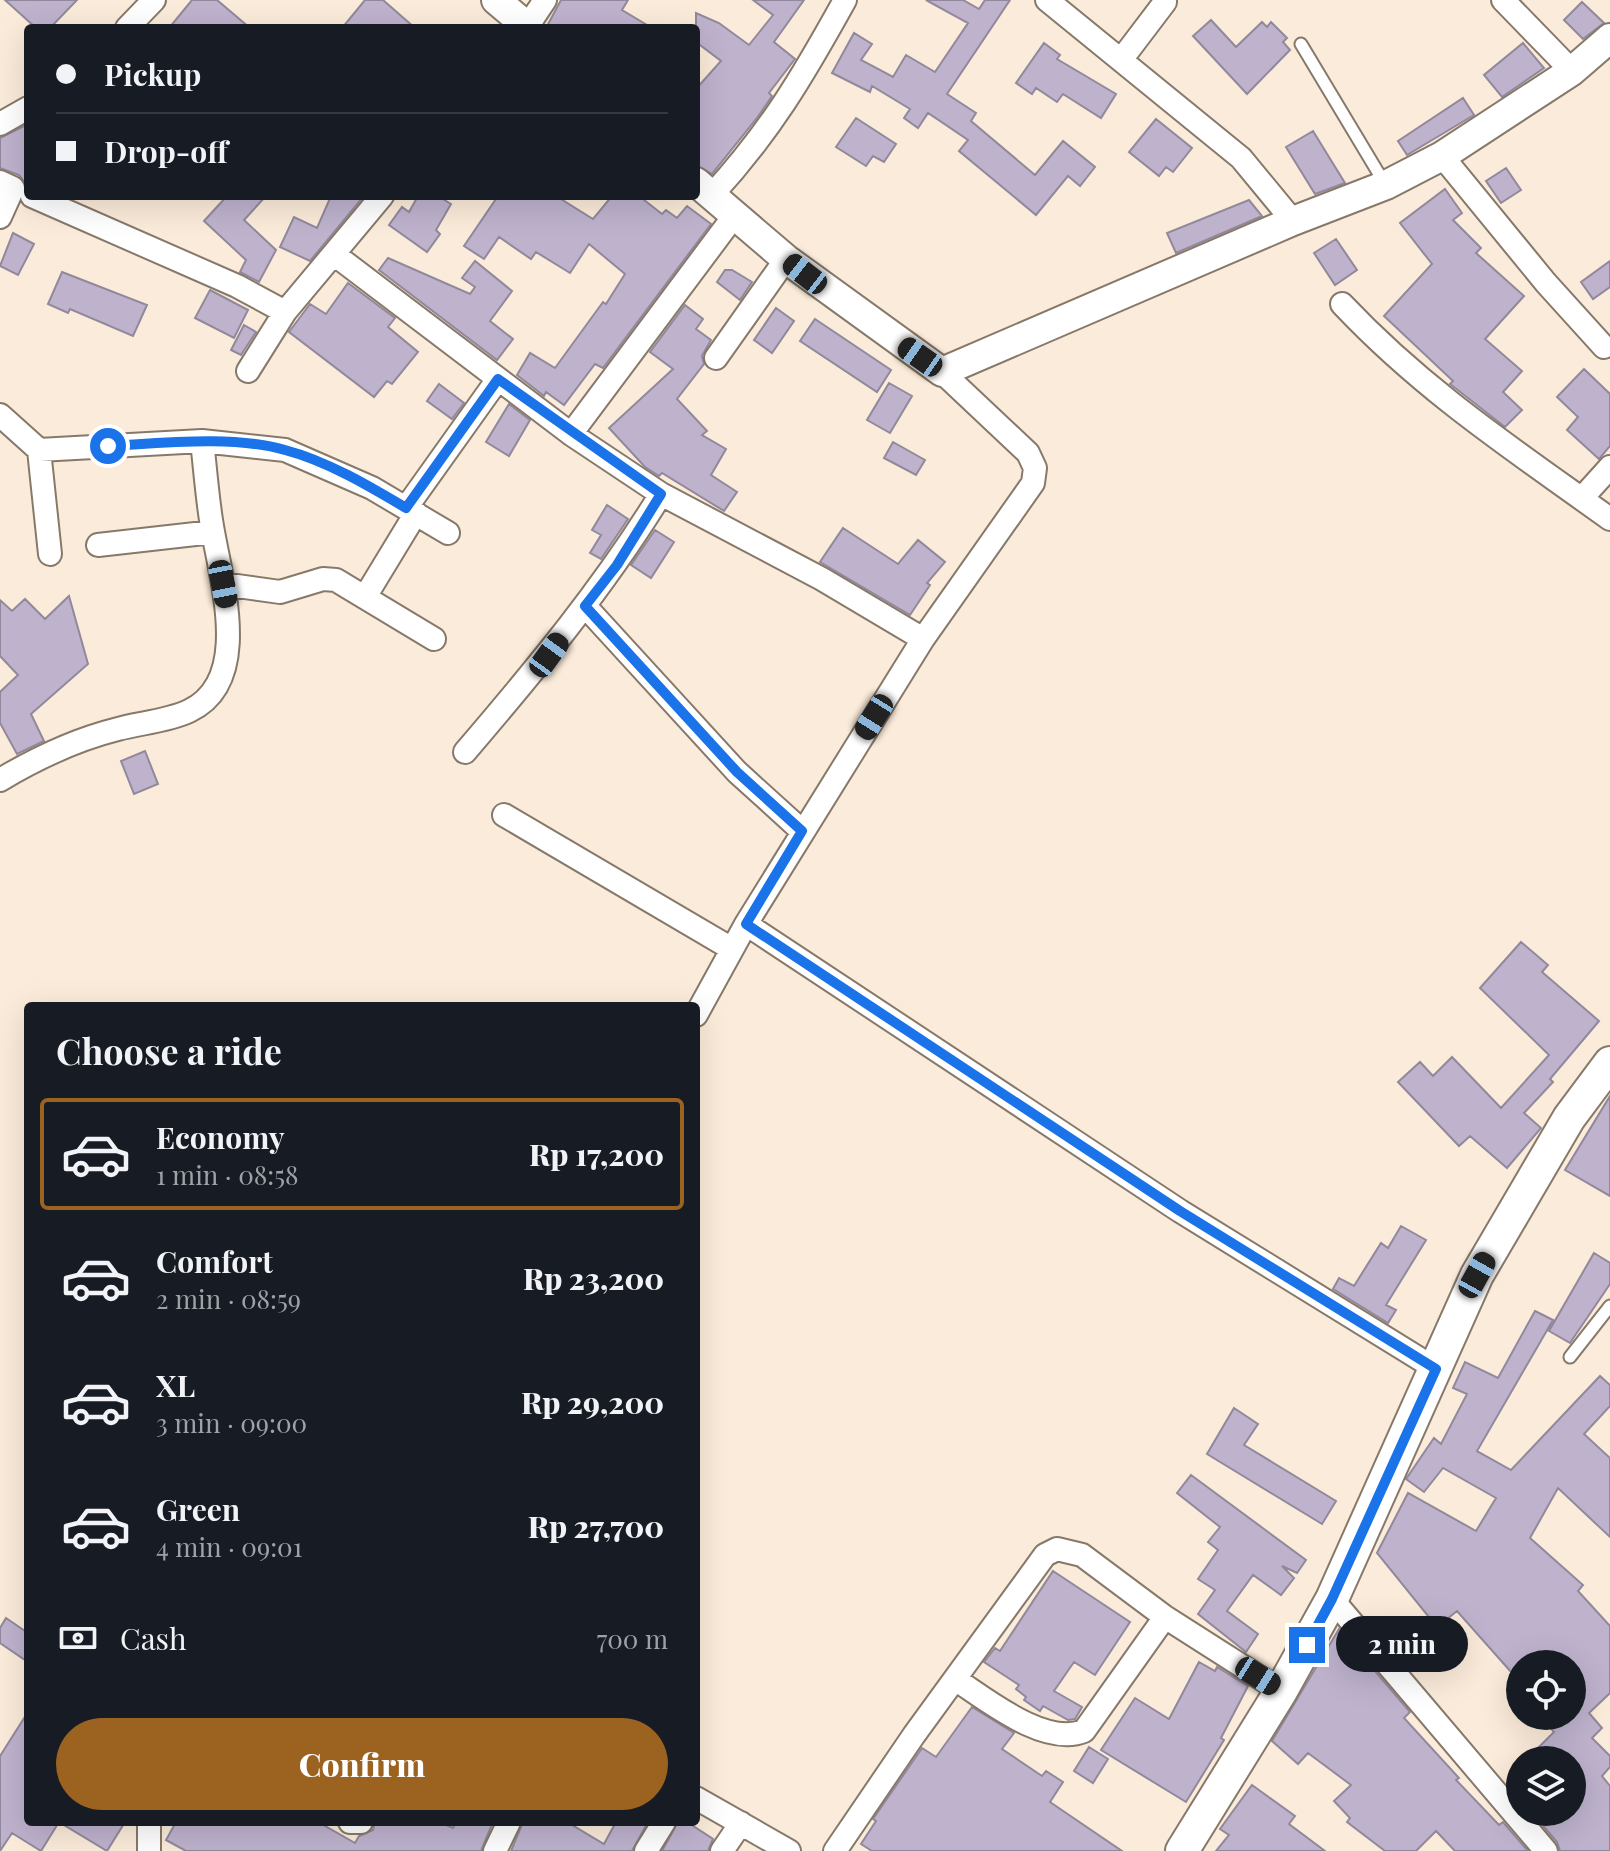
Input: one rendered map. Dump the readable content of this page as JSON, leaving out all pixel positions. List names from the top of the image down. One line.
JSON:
{"page":{"banner":["Pickup","Drop-off"],"heading":"Choose a ride","list":[{"name":"Economy","note":"1 min · 08:58","value":"Rp 17,200"},{"name":"Comfort","note":"2 min · 08:59","value":"Rp 23,200"},{"name":"XL","note":"3 min · 09:00","value":"Rp 29,200"},{"name":"Green","note":"4 min · 09:01","value":"Rp 27,700"}],"pay":["Cash","700 m"],"bubble":"2 min","buttons":"Confirm"}}
